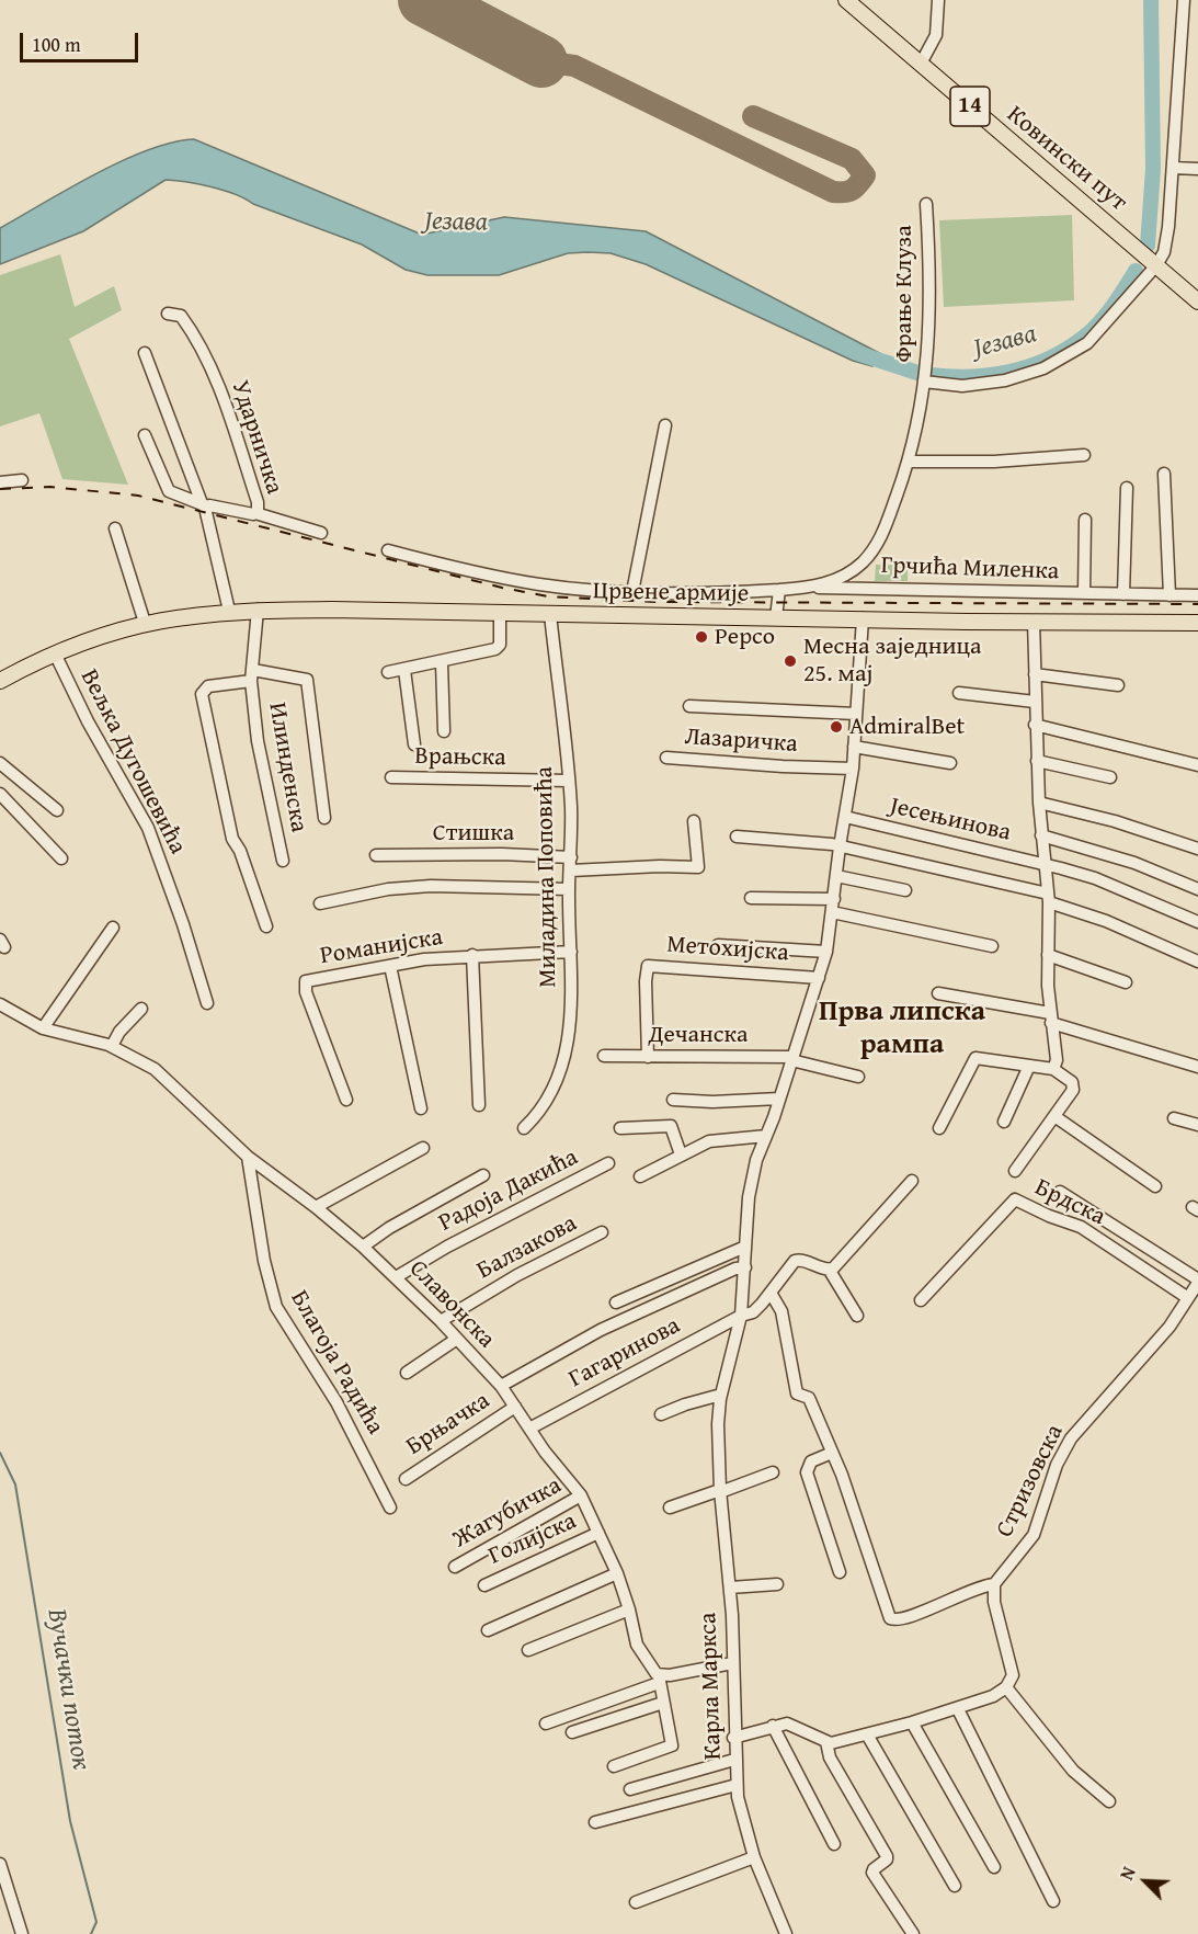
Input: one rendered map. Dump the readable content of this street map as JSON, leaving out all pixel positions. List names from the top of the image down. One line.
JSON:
{"streets":{"main road":["14","Ковински пут","Црвене армије"],"street":["Фрање Клуза","Ударничка","Грчића Миленка","Лазаричка","Врањска","Вељка Дугошевића","Илинденска","Јесењинова","Стишка","Миладина Поповића","Романијска","Метохијска","Дечанска","Радоја Дакића","Брдска","Балзакова","Славонска","Гагаринова","Благоја Радића","Брњачка","Стризовска","Жагубичка","Голијска","Карла Маркса"]},"crossings":[["Фрање Клуза","Грчића Миленка"],["Црвене армије","Вељка Дугошевића"],["Црвене армије","Илинденска"],["Црвене армије","Миладина Поповића"],["Црвене армије","Карла Маркса"],["Лазаричка","Карла Маркса"],["Врањска","Миладина Поповића"],["Јесењинова","Карла Маркса"],["Стишка","Миладина Поповића"],["Миладина Поповића","Романијска"],["Метохијска","Дечанска"],["Метохијска","Карла Маркса"],["Дечанска","Карла Маркса"],["Радоја Дакића","Славонска"],["Брдска","Стризовска"],["Балзакова","Славонска"],["Славонска","Гагаринова"],["Славонска","Благоја Радића"],["Славонска","Брњачка"],["Славонска","Жагубичка"],["Славонска","Голијска"],["Гагаринова","Карла Маркса"]],"districts":["Прва липска рампа"],"water":["Језава","Вучачки поток"],"places":["Pepco","Месна заједница 25. мај","AdmiralBet"],"scale_bar":"100 m","north":"top left"}
